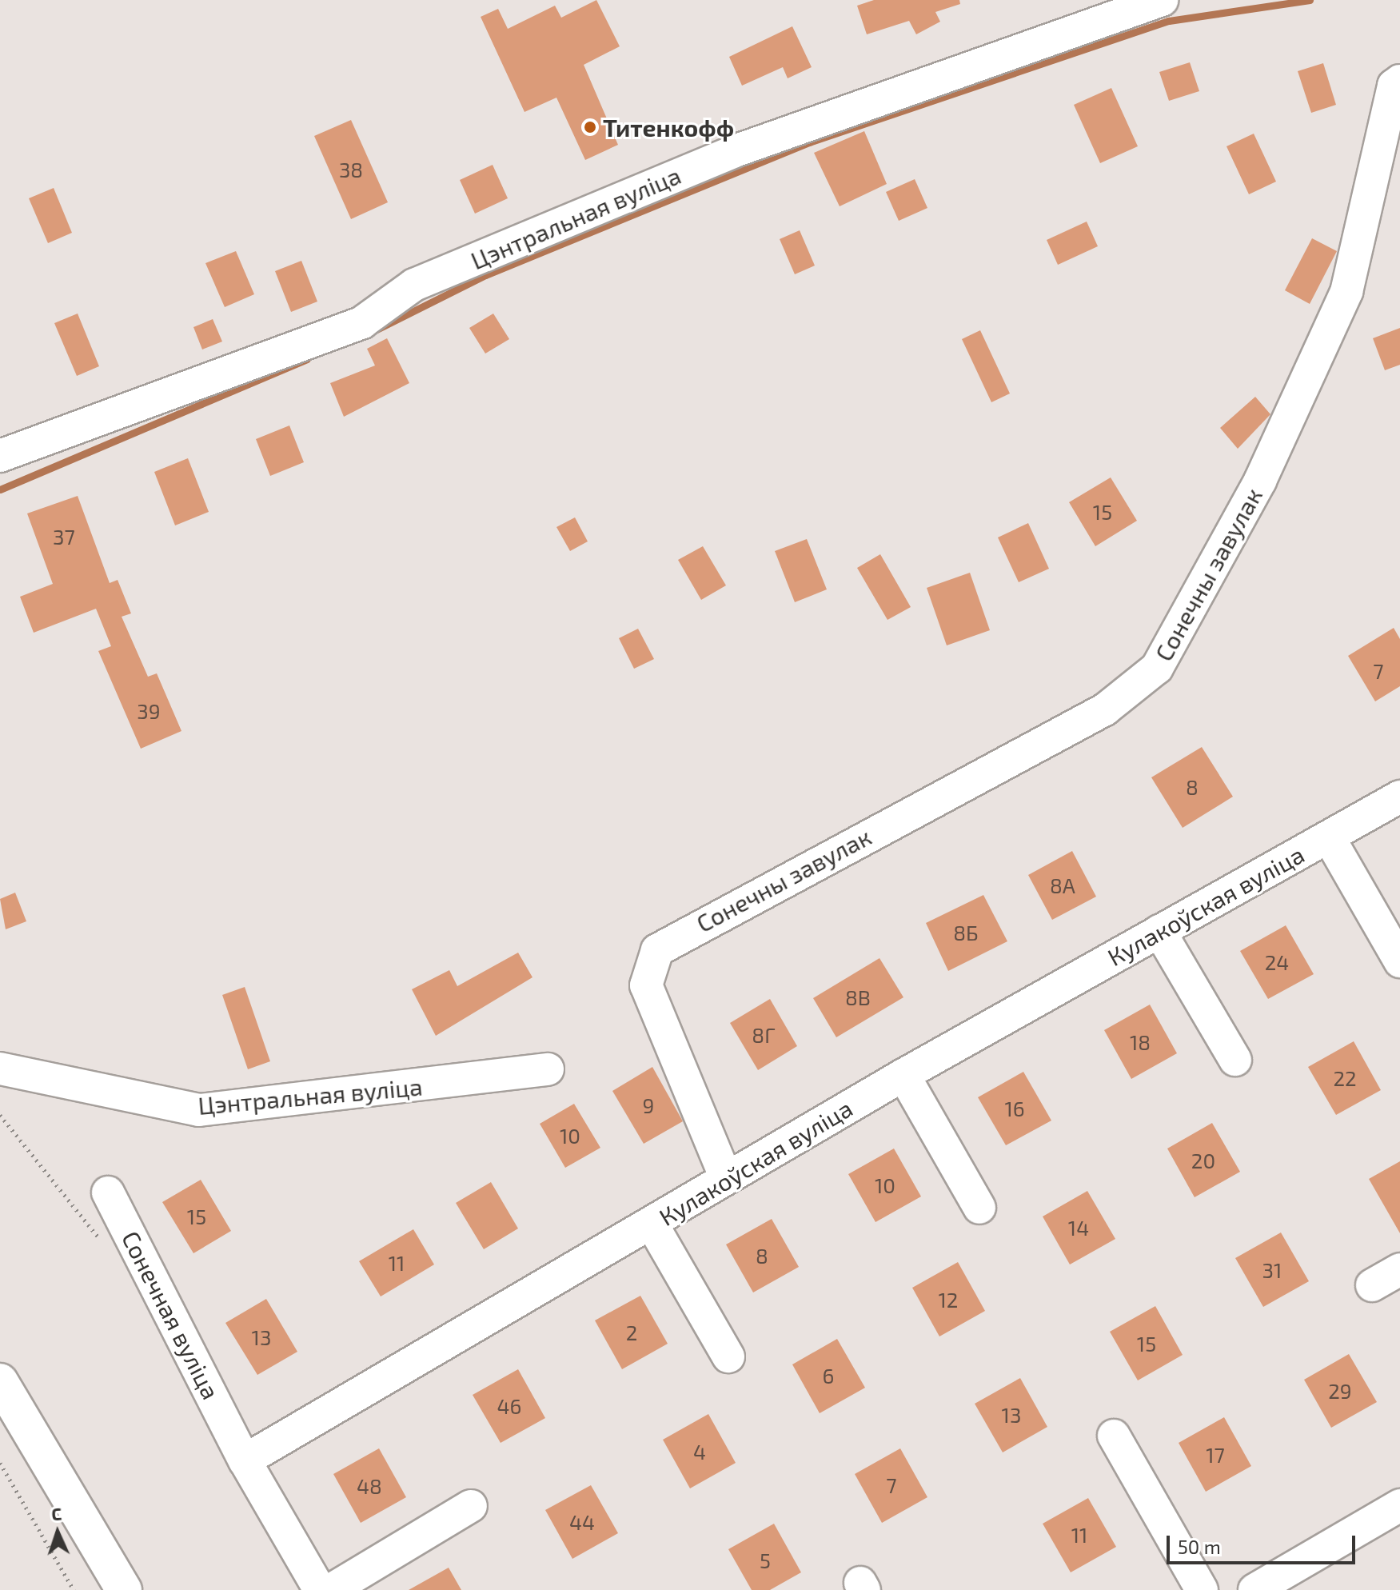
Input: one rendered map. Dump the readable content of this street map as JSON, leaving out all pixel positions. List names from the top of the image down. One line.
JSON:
{"streets":{"street":["Цэнтральная вуліца","Сонечны завулак","Кулакоўская вуліца","Сонечная вуліца"]},"crossings":[["Сонечны завулак","Кулакоўская вуліца"],["Кулакоўская вуліца","Сонечная вуліца"]],"places":["Титенкофф"],"house_numbers":["38","15","37","7","39","8","8А","8Б","24","8В","8Г","18","22","9","16","10","20","10","15","14","8","11","31","12","2","13","15","6","29","46","13","4","17","7","48","44","11","5"],"scale_bar":"50 m","north":"top"}
